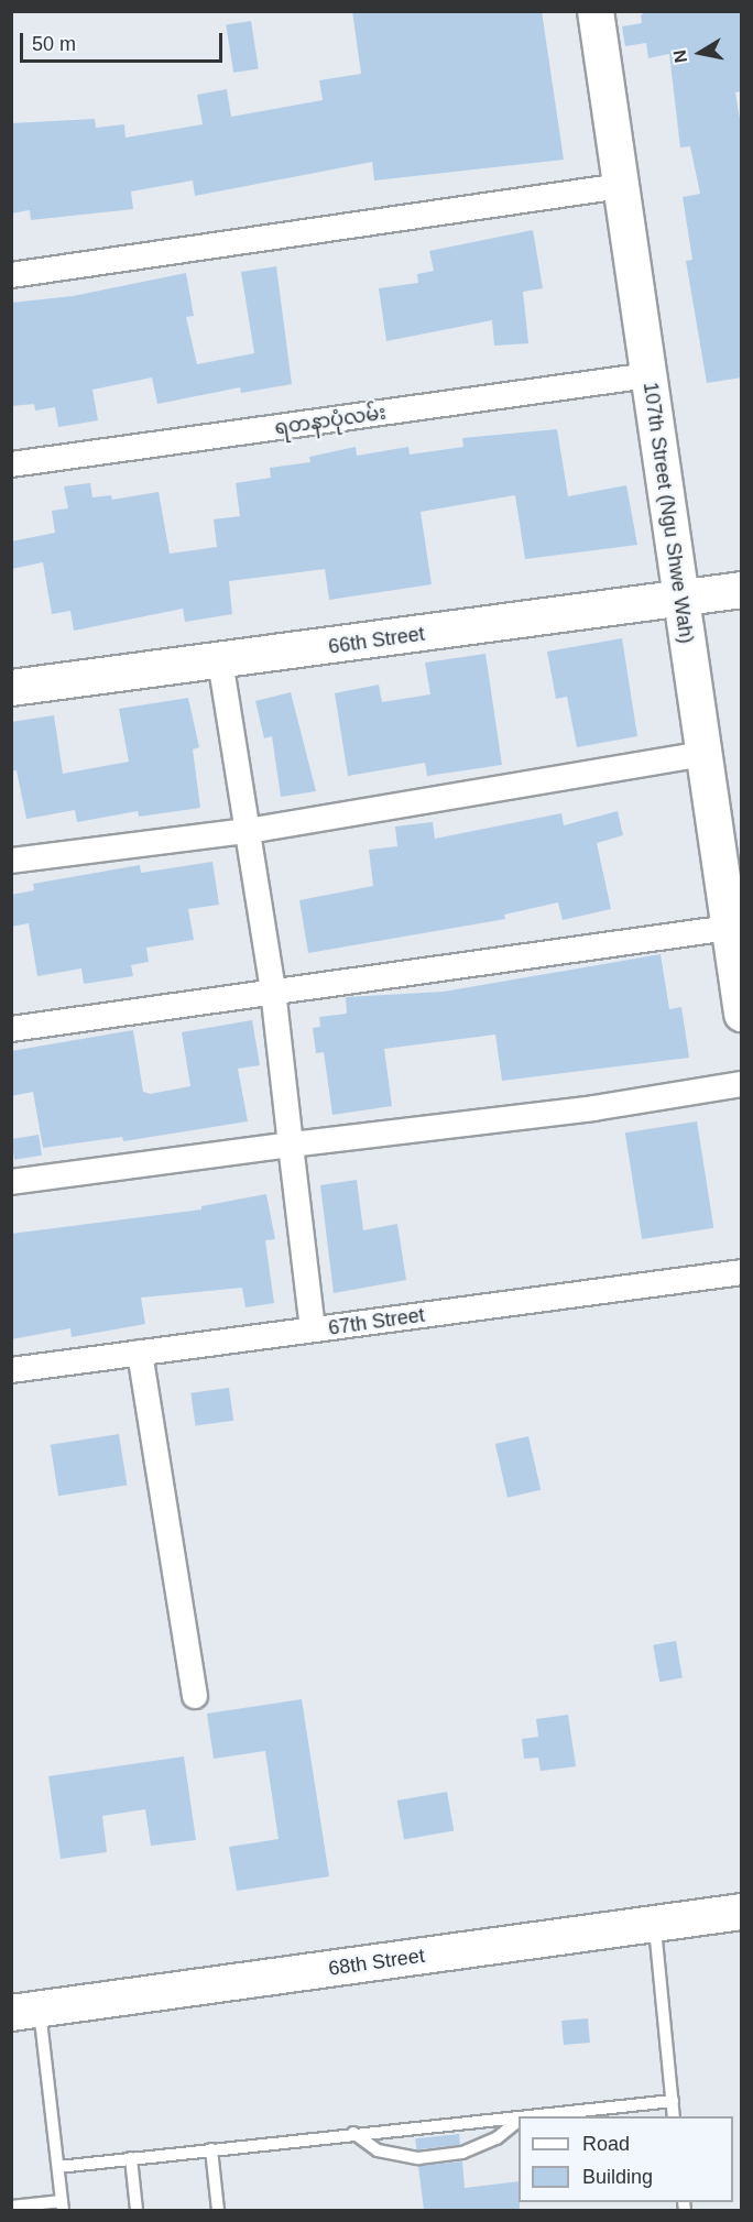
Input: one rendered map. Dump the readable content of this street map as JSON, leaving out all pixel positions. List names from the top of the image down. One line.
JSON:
{"streets":{"main road":["107th Street (Ngu Shwe Wah)","66th Street","68th Street"],"street":["ရတနာပုံလမ်း","67th Street"]},"crossings":[["ရတနာပုံလမ်း","107th Street (Ngu Shwe Wah)"],["107th Street (Ngu Shwe Wah)","66th Street"]],"legend":["Road","Building"],"scale_bar":"50 m","north":"left"}
